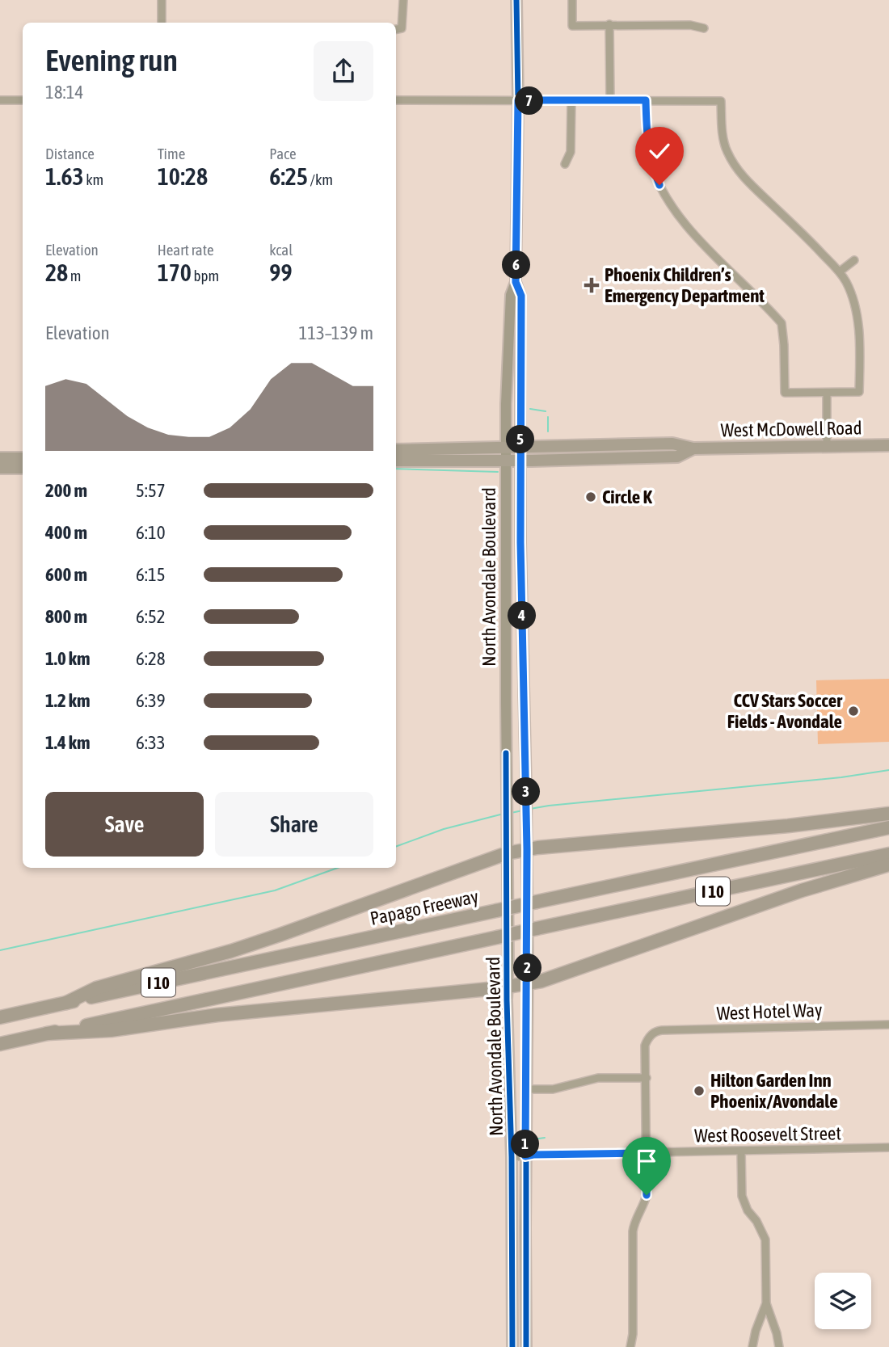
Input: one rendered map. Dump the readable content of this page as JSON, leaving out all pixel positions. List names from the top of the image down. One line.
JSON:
{"streets":{"highway":["I 10","Papago Freeway"],"main road":["West McDowell Road","North Avondale Boulevard"],"street":["West Hotel Way","West Roosevelt Street"]},"crossings":[["West McDowell Road","North Avondale Boulevard"],["North Avondale Boulevard","West Roosevelt Street"]],"places":{"health":["Phoenix Children’s Emergency Department"],"other":["Circle K","CCV Stars Soccer Fields - Avondale","Hilton Garden Inn Phoenix/Avondale"]},"page":{"heading":["Evening run","18:14"],"pins":["7","6","5","4","3","2","1"],"stats":[["Distance","1.63 km"],["Time","10:28"],["Pace","6:25 /km"],["Elevation","28 m"],["Heart rate","170 bpm"],["kcal","99"]],"chart":["Elevation","113–139 m"],"list":[{"name":"200 m","note":"5:57"},{"name":"400 m","note":"6:10"},{"name":"600 m","note":"6:15"},{"name":"800 m","note":"6:52"},{"name":"1.0 km","note":"6:28"},{"name":"1.2 km","note":"6:39"},{"name":"1.4 km","note":"6:33"}],"buttons":["Save","Share"]}}
